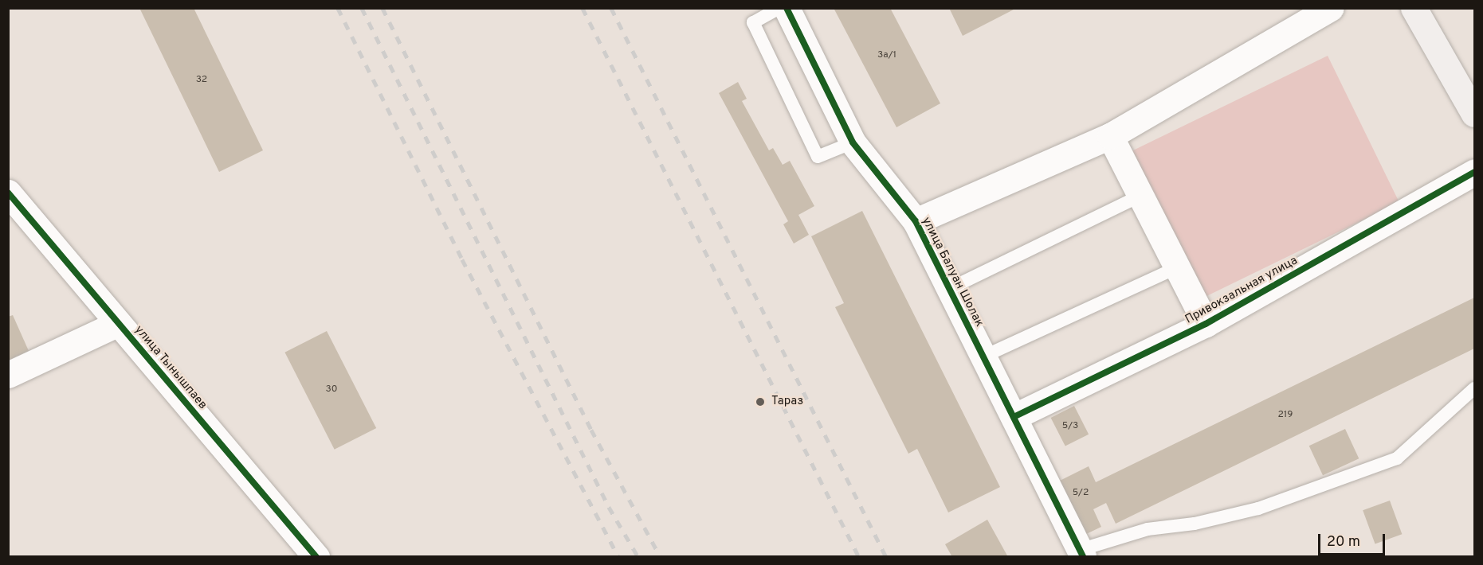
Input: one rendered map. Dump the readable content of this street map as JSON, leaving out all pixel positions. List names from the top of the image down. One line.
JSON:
{"streets":{"street":["улица Балуан Шолак","Привокзальная улица","улица Тынышпаев"]},"crossings":[["улица Балуан Шолак","Привокзальная улица"]],"places":["Тараз"],"house_numbers":["3а/1","32","30","219","5/3","5/2"],"scale_bar":"20 m"}
